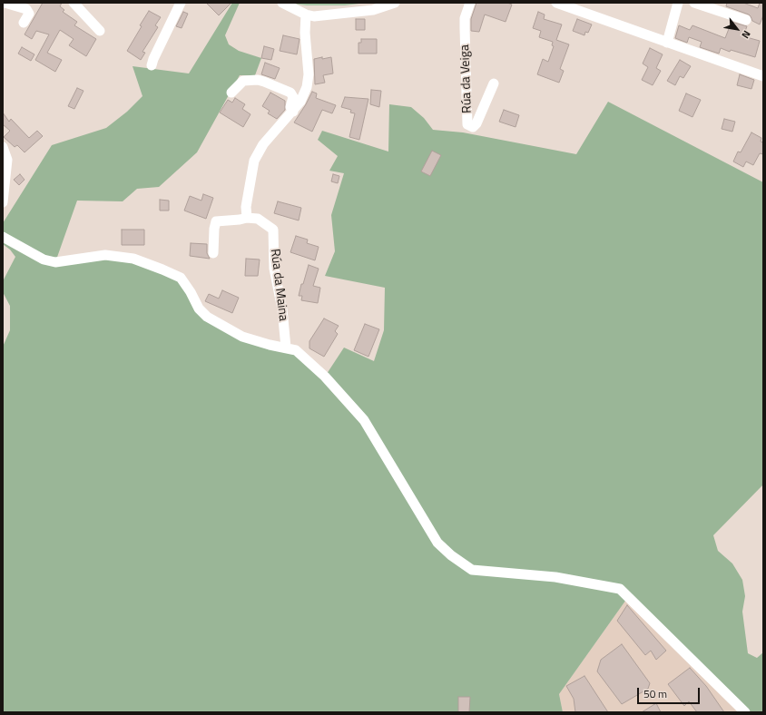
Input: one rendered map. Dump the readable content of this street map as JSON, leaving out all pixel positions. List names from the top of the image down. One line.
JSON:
{"streets":{"street":["Rúa da Veiga","Rúa da Maina"]},"scale_bar":"50 m","north":"bottom right"}
